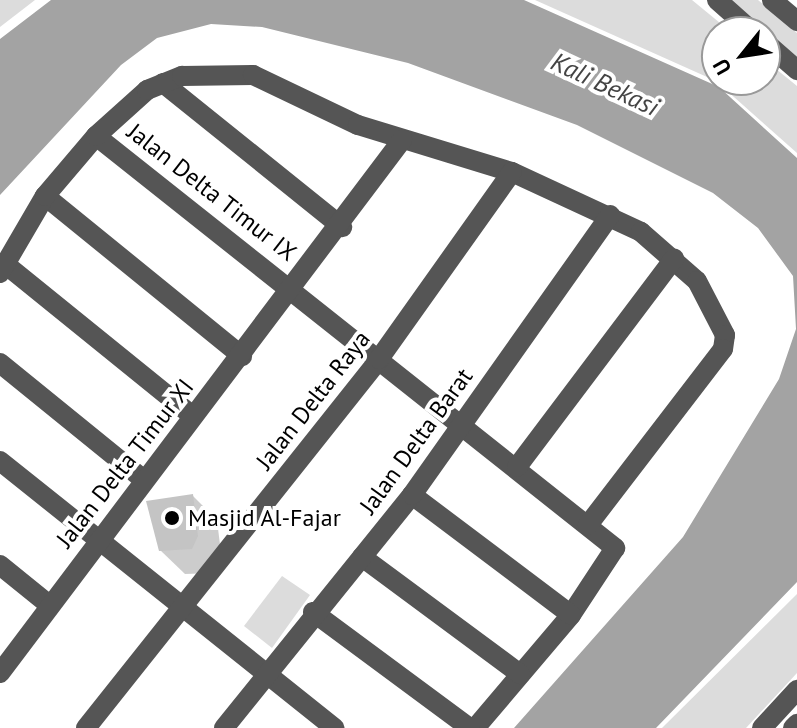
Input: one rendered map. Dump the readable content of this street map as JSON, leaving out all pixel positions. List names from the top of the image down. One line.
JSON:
{"streets":{"street":["Jalan Delta Timur IX","Jalan Delta Raya","Jalan Delta Barat","Jalan Delta Timur XI"]},"crossings":[["Jalan Delta Timur IX","Jalan Delta Raya"],["Jalan Delta Timur IX","Jalan Delta Barat"],["Jalan Delta Timur IX","Jalan Delta Timur XI"]],"water":["Kali Bekasi"],"places":["Masjid Al-Fajar"],"north":"bottom left"}
